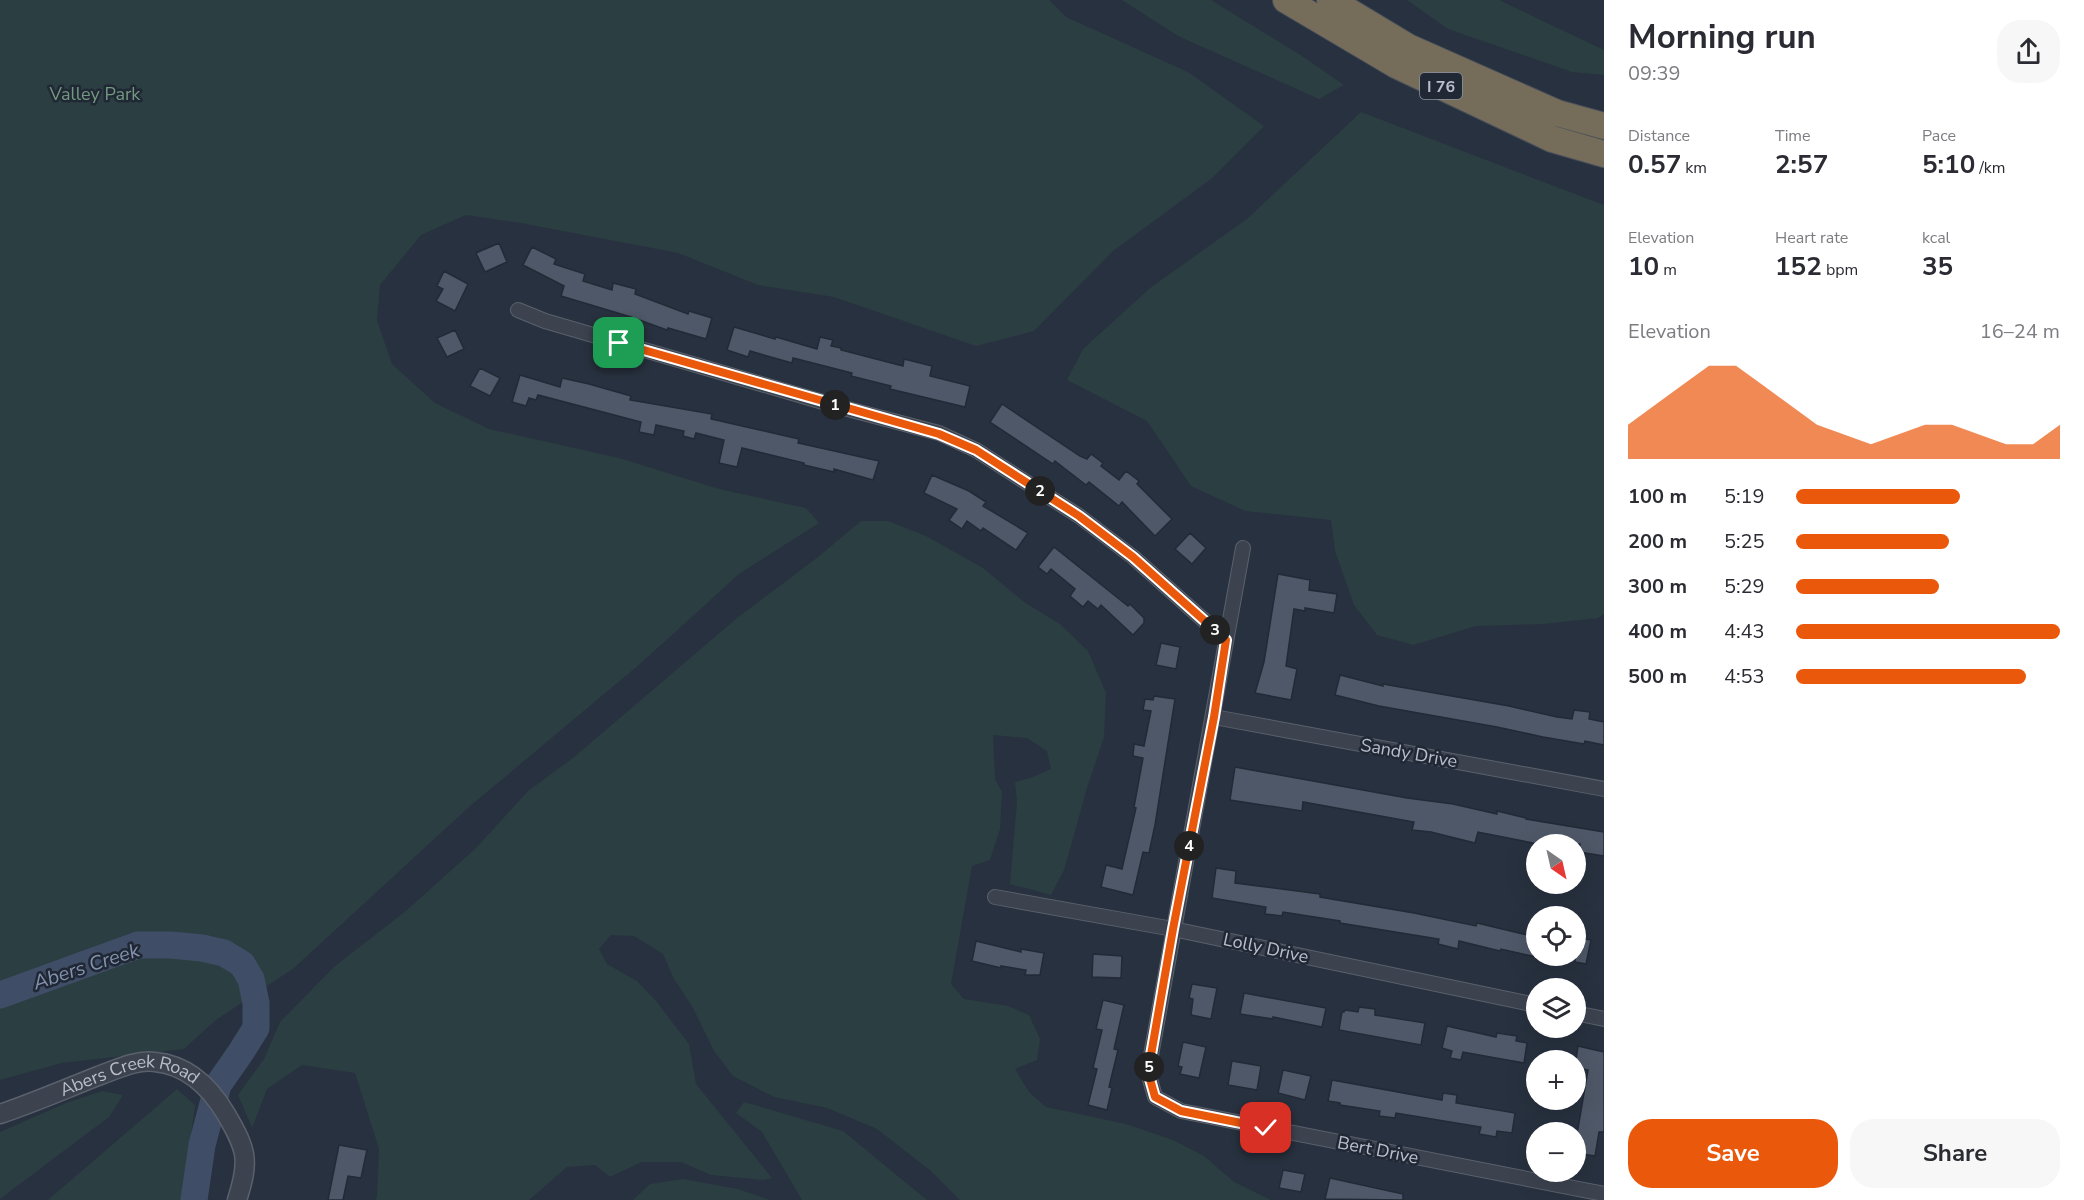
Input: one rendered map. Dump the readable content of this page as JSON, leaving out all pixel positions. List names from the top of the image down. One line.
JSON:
{"streets":{"highway":["I 76"],"street":["Sandy Drive","Lolly Drive","Abers Creek Road","Bert Drive"]},"crossings":[["Lolly Drive","Bert Drive"]],"water":["Abers Creek"],"parks":["Valley Park"],"north":"bottom right","page":{"heading":["Morning run","09:39"],"stats":[["Distance","0.57 km"],["Time","2:57"],["Pace","5:10 /km"],["Elevation","10 m"],["Heart rate","152 bpm"],["kcal","35"]],"chart":["Elevation","16–24 m"],"pins":["1","2","3","4","5"],"list":[{"name":"100 m","note":"5:19"},{"name":"200 m","note":"5:25"},{"name":"300 m","note":"5:29"},{"name":"400 m","note":"4:43"},{"name":"500 m","note":"4:53"}],"map_buttons":["+","−"],"buttons":["Save","Share"]}}
